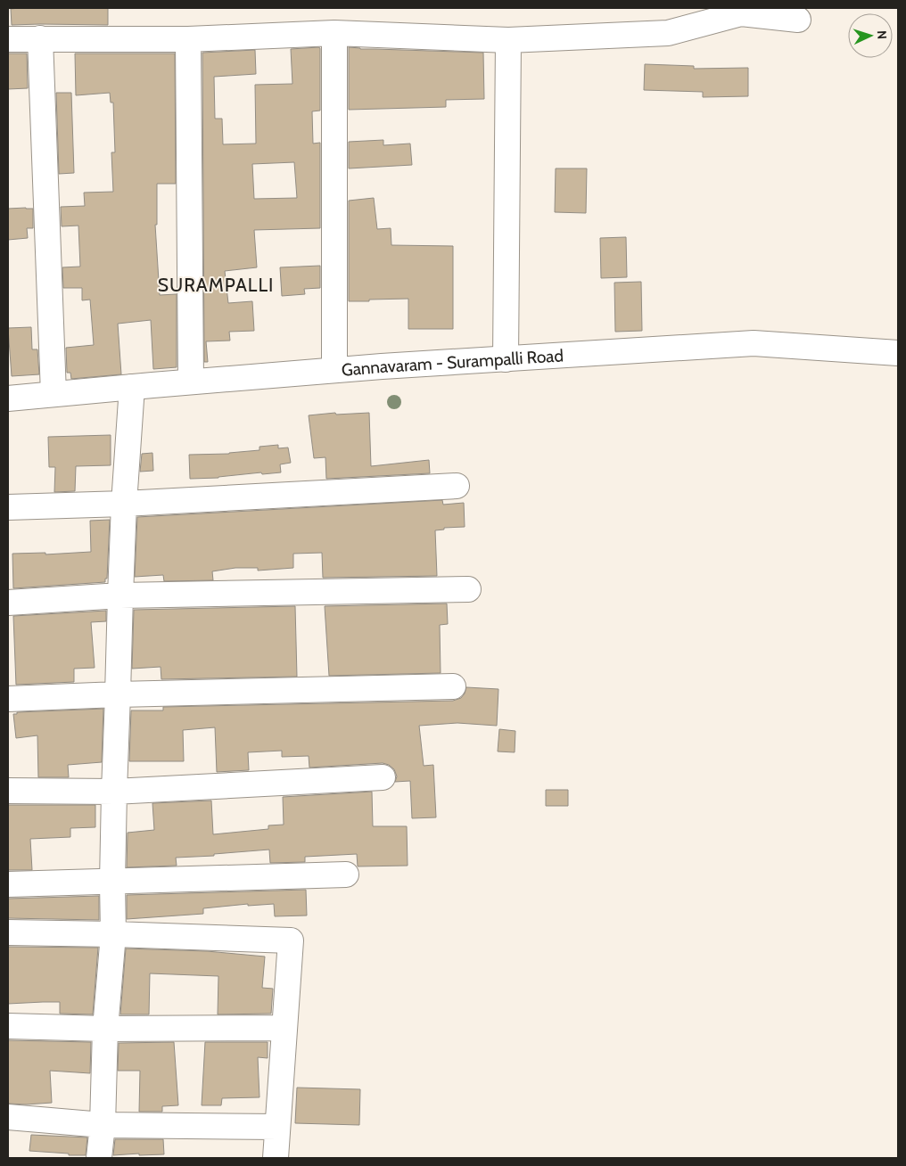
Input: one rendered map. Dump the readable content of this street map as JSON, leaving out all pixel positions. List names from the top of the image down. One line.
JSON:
{"streets":{"street":["Gannavaram - Surampalli Road"]},"districts":["SURAMPALLI"],"north":"right"}
